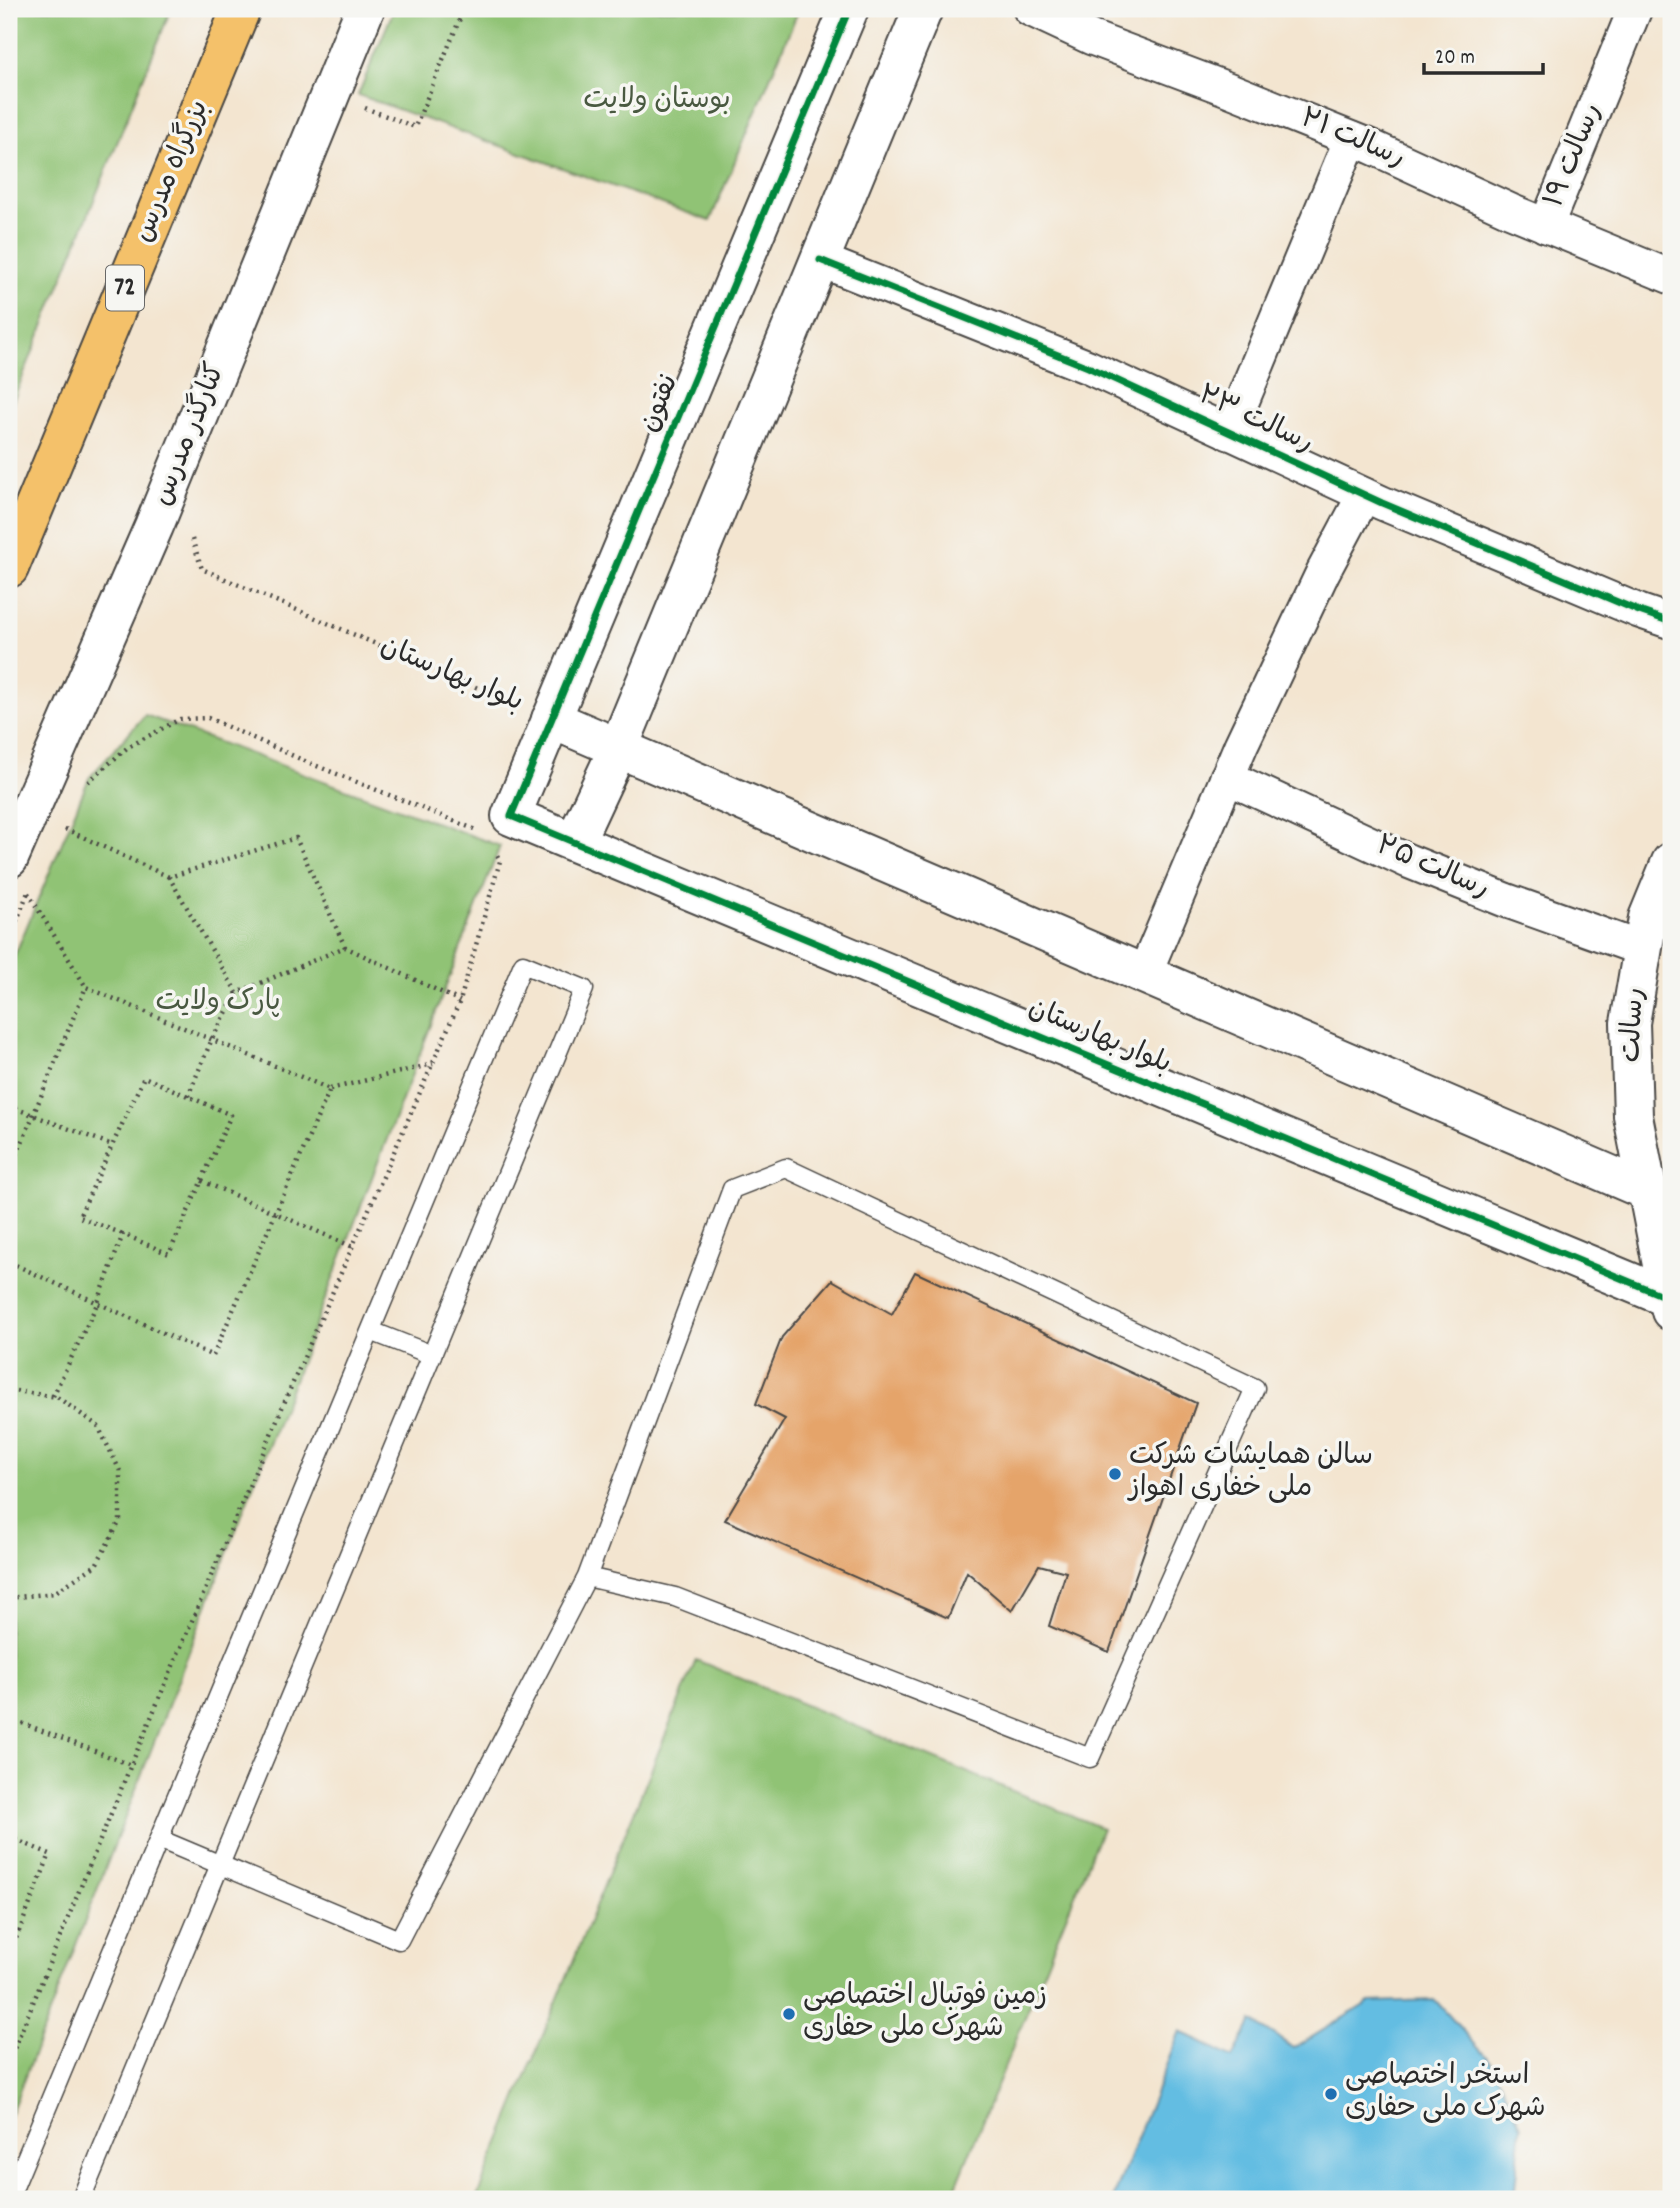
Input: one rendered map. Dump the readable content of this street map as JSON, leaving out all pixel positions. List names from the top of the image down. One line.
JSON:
{"streets":{"highway":["بزرگراه مدرس","72"],"street":["رسالت ۲۱","رسالت ۱۹","نفتون","رسالت ۲۳","کنارگذر مدرس","بلوار بهارستان","رسالت ۲۵","رسالت"]},"crossings":[["رسالت ۲۱","رسالت ۱۹"],["نفتون","بلوار بهارستان"],["کنارگذر مدرس","بلوار بهارستان"],["بلوار بهارستان","رسالت"],["رسالت ۲۵","رسالت"]],"parks":["بوستان ولایت","پارک ولایت"],"places":["سالن همایشات شرکت ملی خفاری اهواز","زمین فوتبال اختصاصی شهرک ملی حفاری","استخر اختصاصی شهرک ملی حفاری"],"scale_bar":"20 m"}
